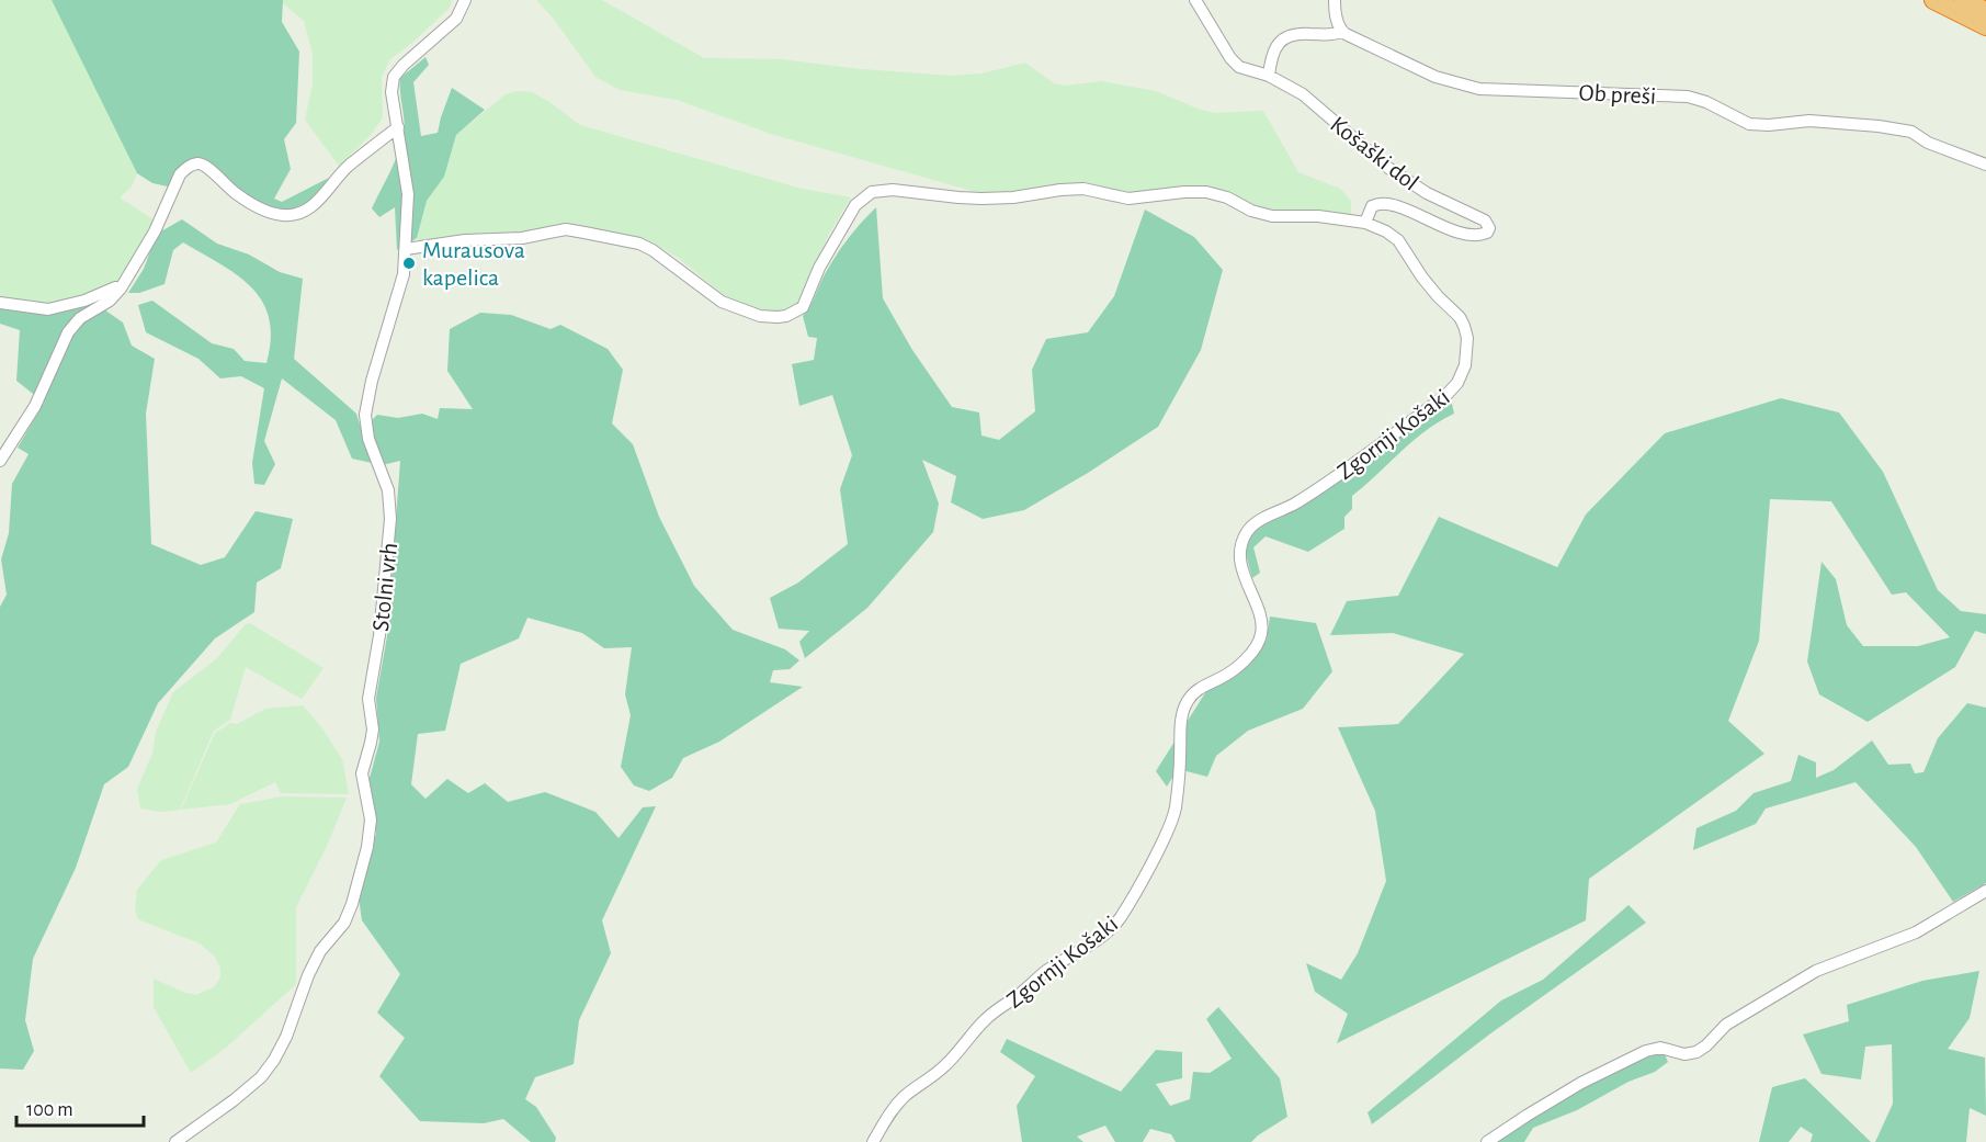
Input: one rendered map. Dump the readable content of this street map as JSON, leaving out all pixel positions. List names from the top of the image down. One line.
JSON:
{"streets":{"street":["Ob preši","Košaški dol","Zgornji Košaki","Stolni vrh"]},"crossings":[["Košaški dol","Zgornji Košaki"],["Zgornji Košaki","Stolni vrh"]],"places":["Murausova kapelica"],"scale_bar":"100 m"}
